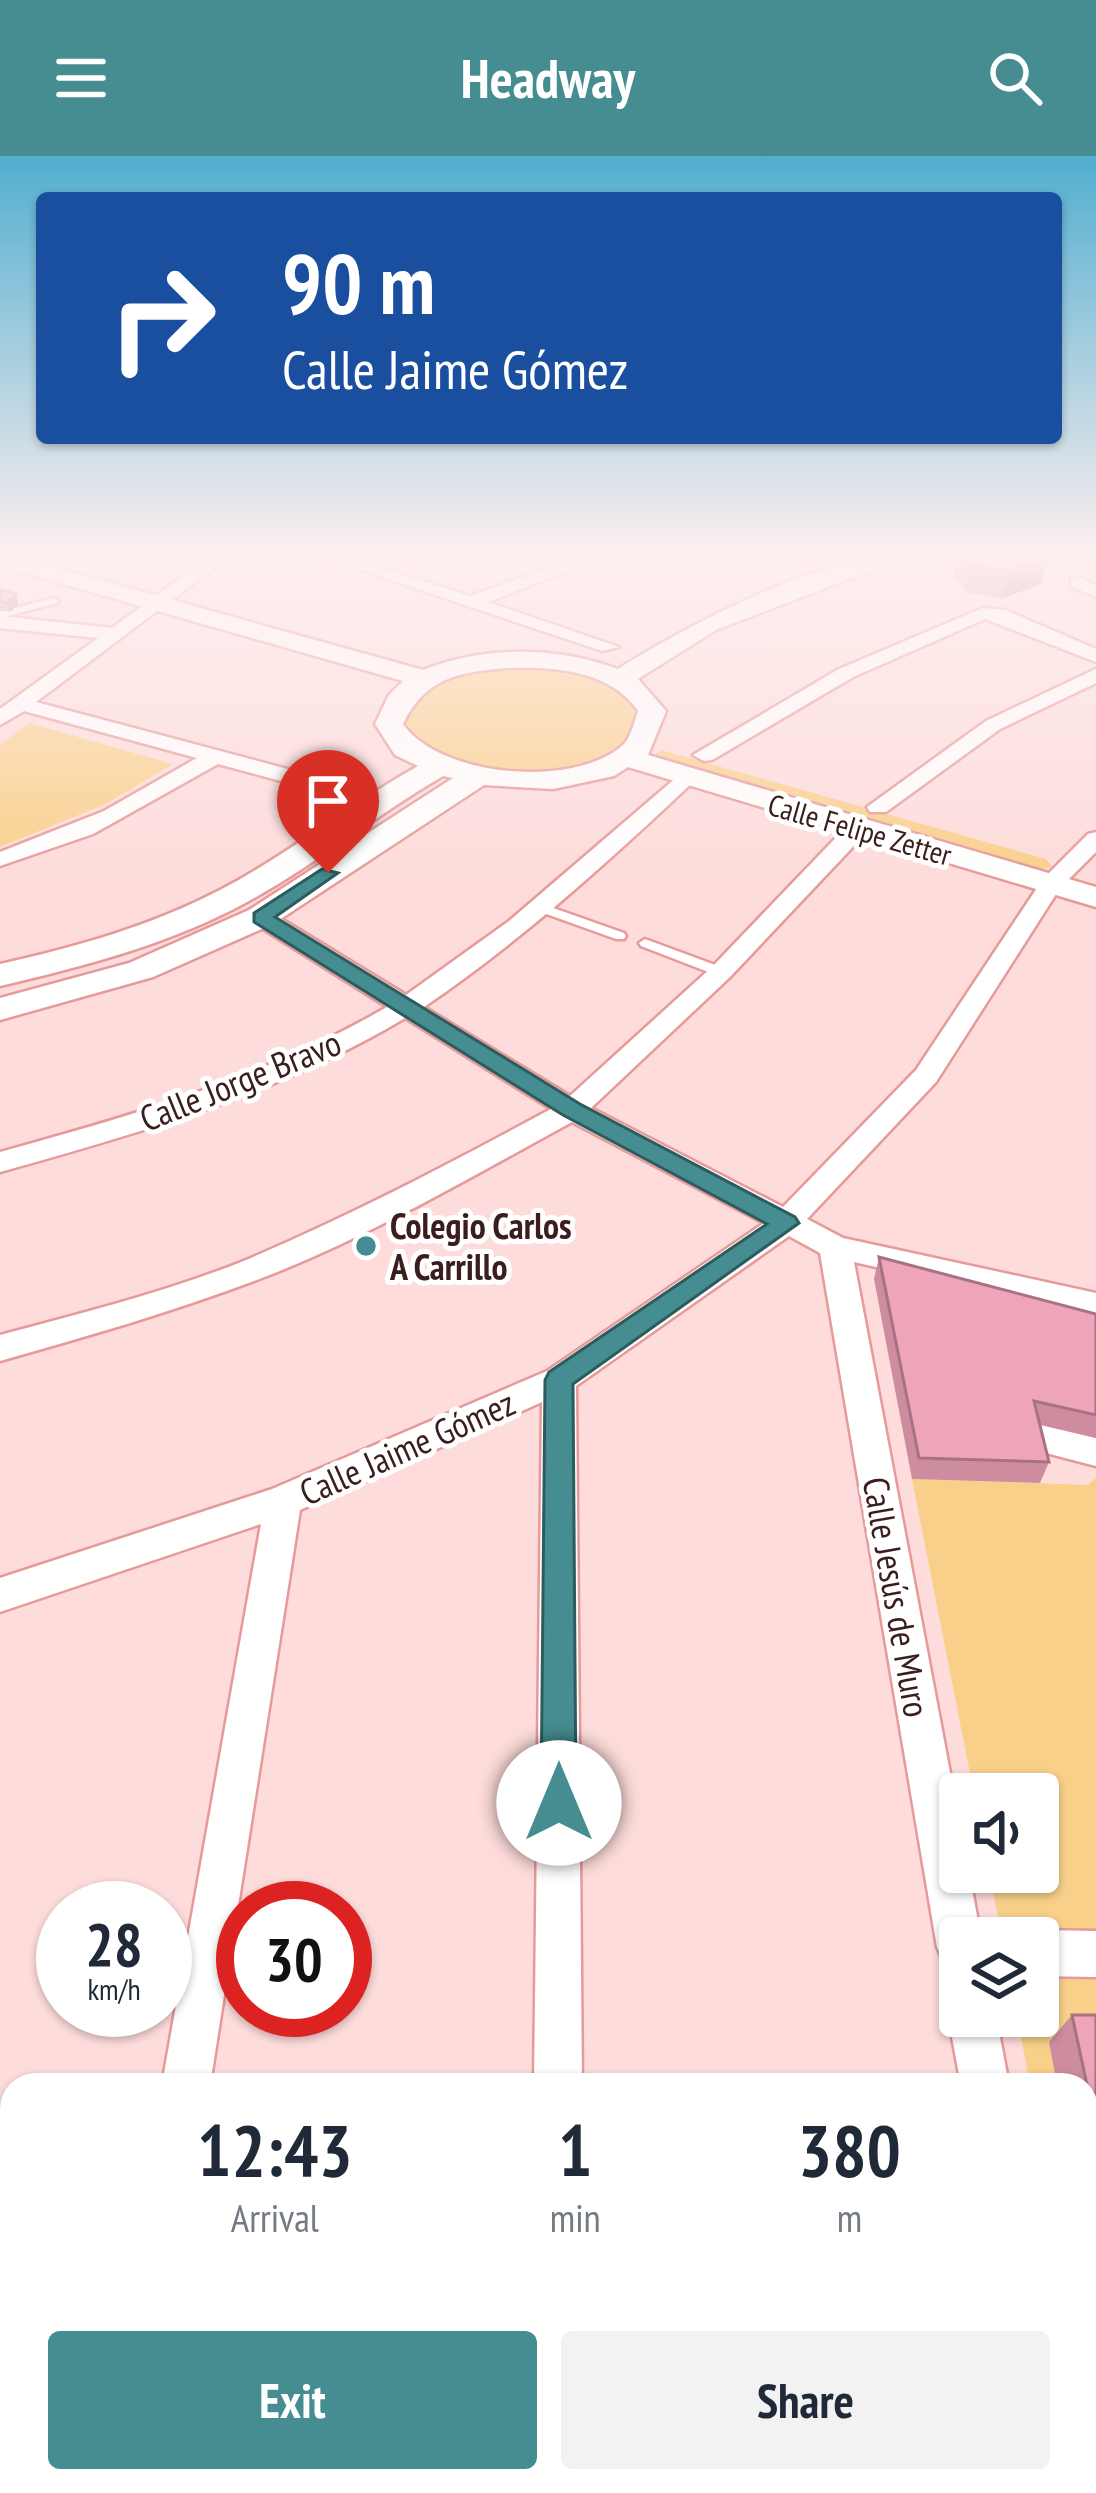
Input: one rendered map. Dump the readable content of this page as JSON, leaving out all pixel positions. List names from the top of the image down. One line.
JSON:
{"streets":{"main road":["Calle Felipe Zetter"],"street":["Calle Jorge Bravo","Calle Jaime Gómez","Calle Jesús de Muro"]},"crossings":[["Calle Felipe Zetter","Calle Jorge Bravo"],["Calle Felipe Zetter","Calle Jaime Gómez"]],"places":["Colegio Carlos A Carrillo"],"page":{"header":"Headway","turn":["90 m","Calle Jaime Gómez"],"speed":"28 km/h","limit":"30","eta":["12:43","Arrival","1","min","380","m"],"buttons":["Exit","Share"]}}
